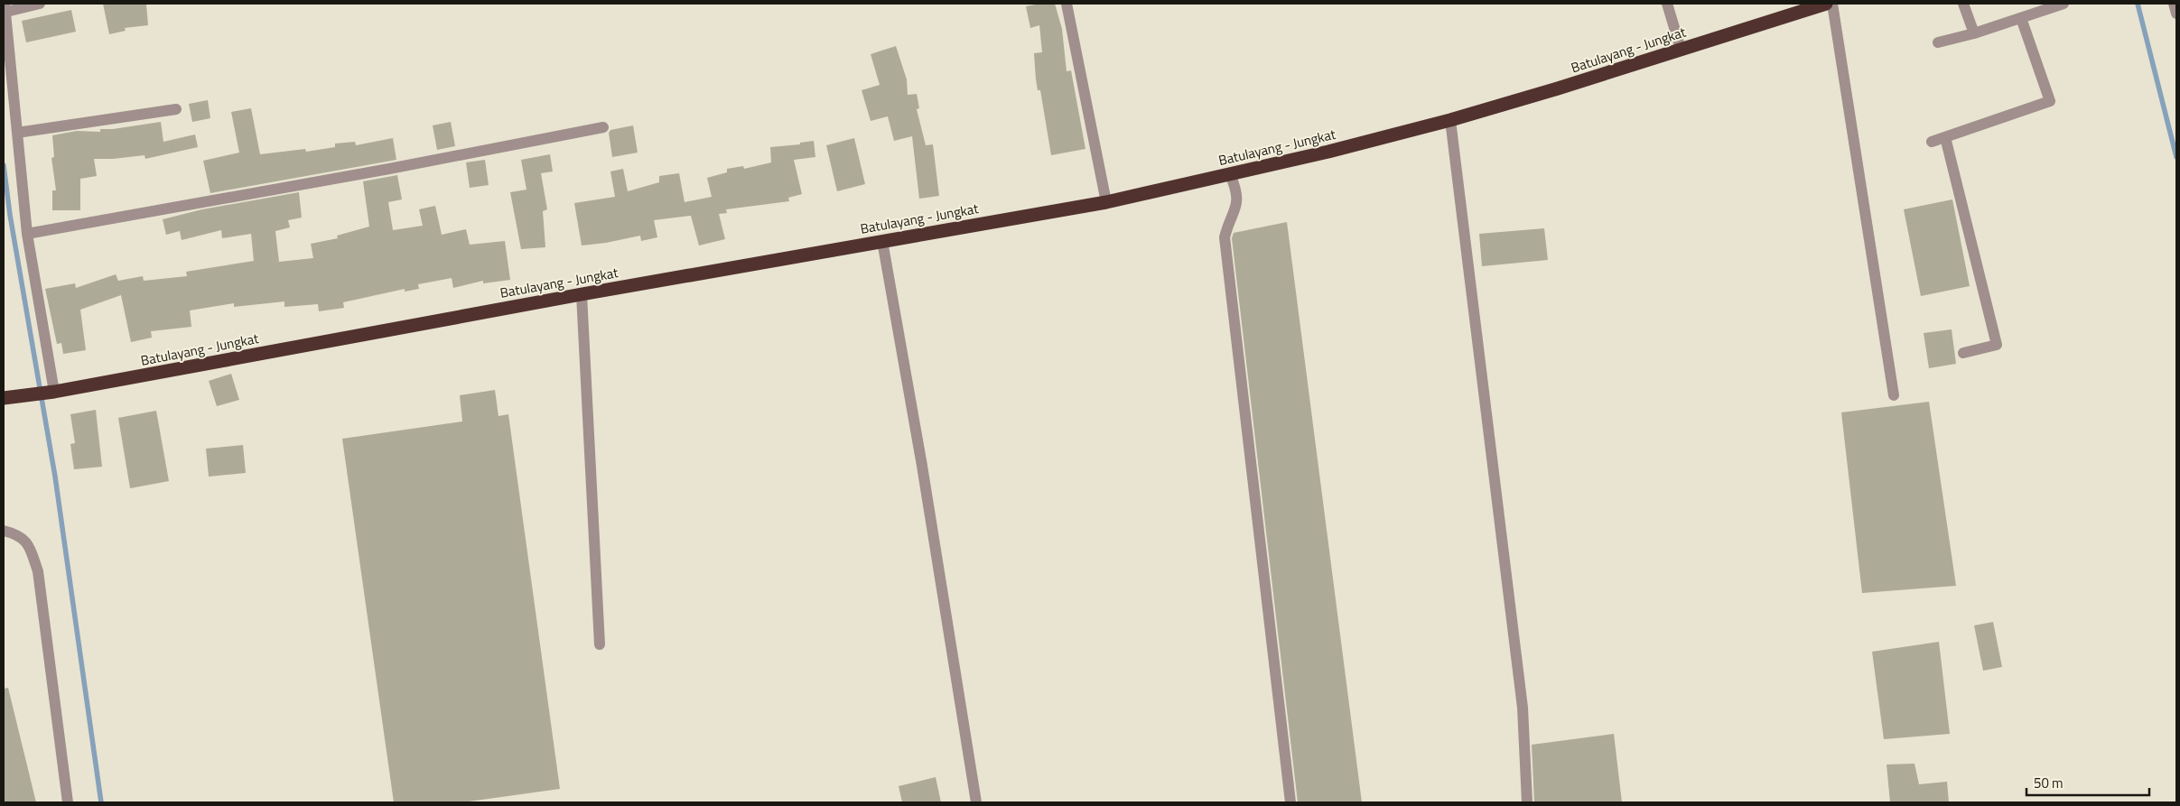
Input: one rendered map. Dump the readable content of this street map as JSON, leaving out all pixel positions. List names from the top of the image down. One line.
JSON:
{"streets":{"highway":["Batulayang - Jungkat"]},"scale_bar":"50 m"}
